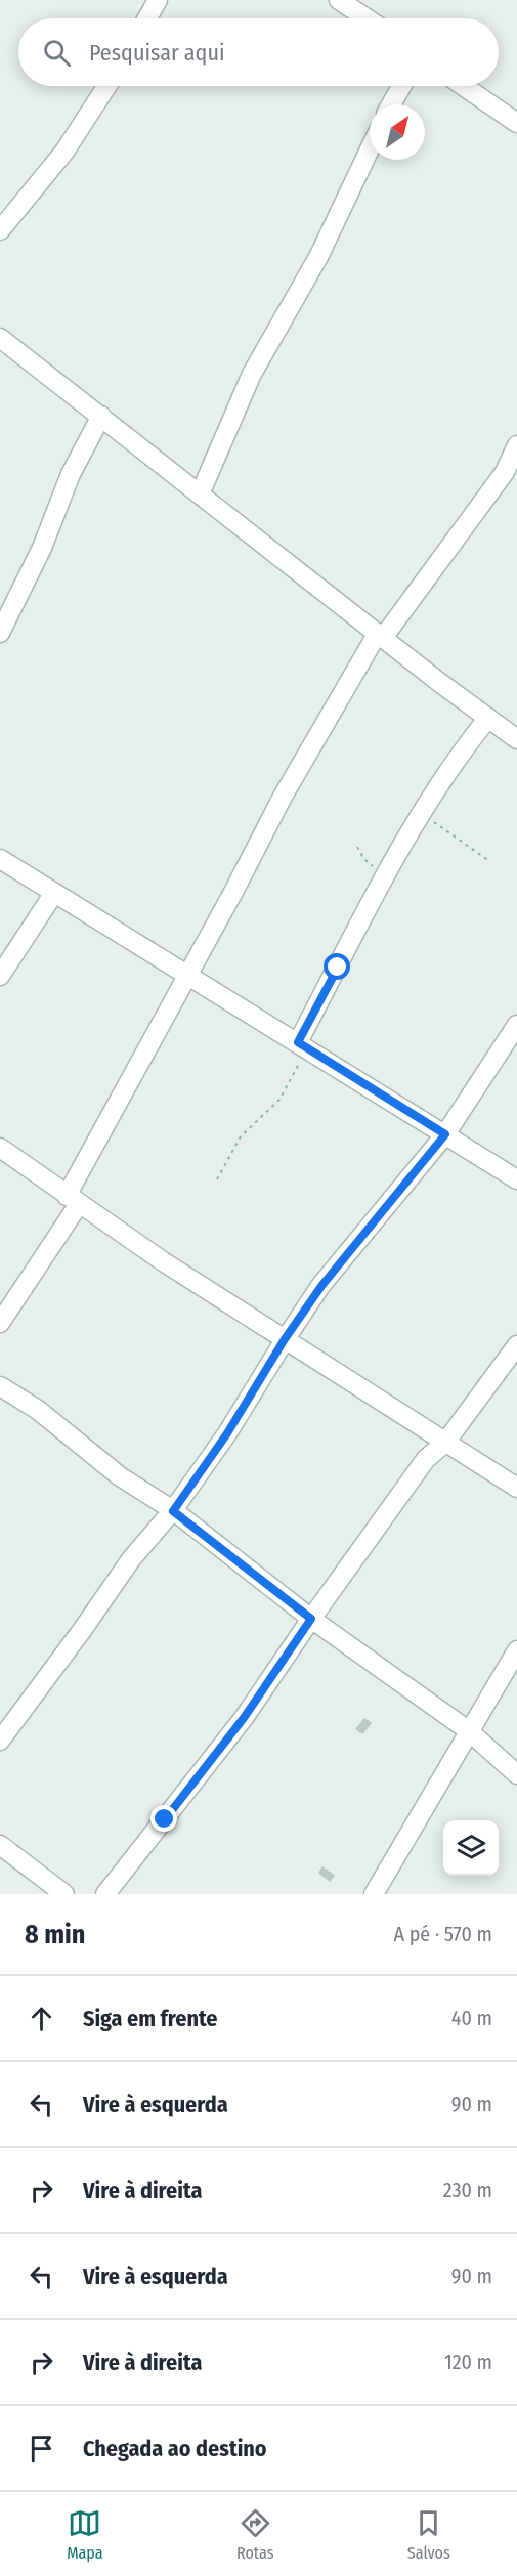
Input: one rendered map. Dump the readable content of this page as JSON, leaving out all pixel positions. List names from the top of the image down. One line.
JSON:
{"north":"top right","page":{"search":"Pesquisar aqui","heading":["8 min","A pé · 570 m"],"list":[["Siga em frente","40 m"],["Vire à esquerda","90 m"],["Vire à direita","230 m"],["Vire à esquerda","90 m"],["Vire à direita","120 m"],"Chegada ao destino"],"nav":["Mapa","Rotas","Salvos"]}}
